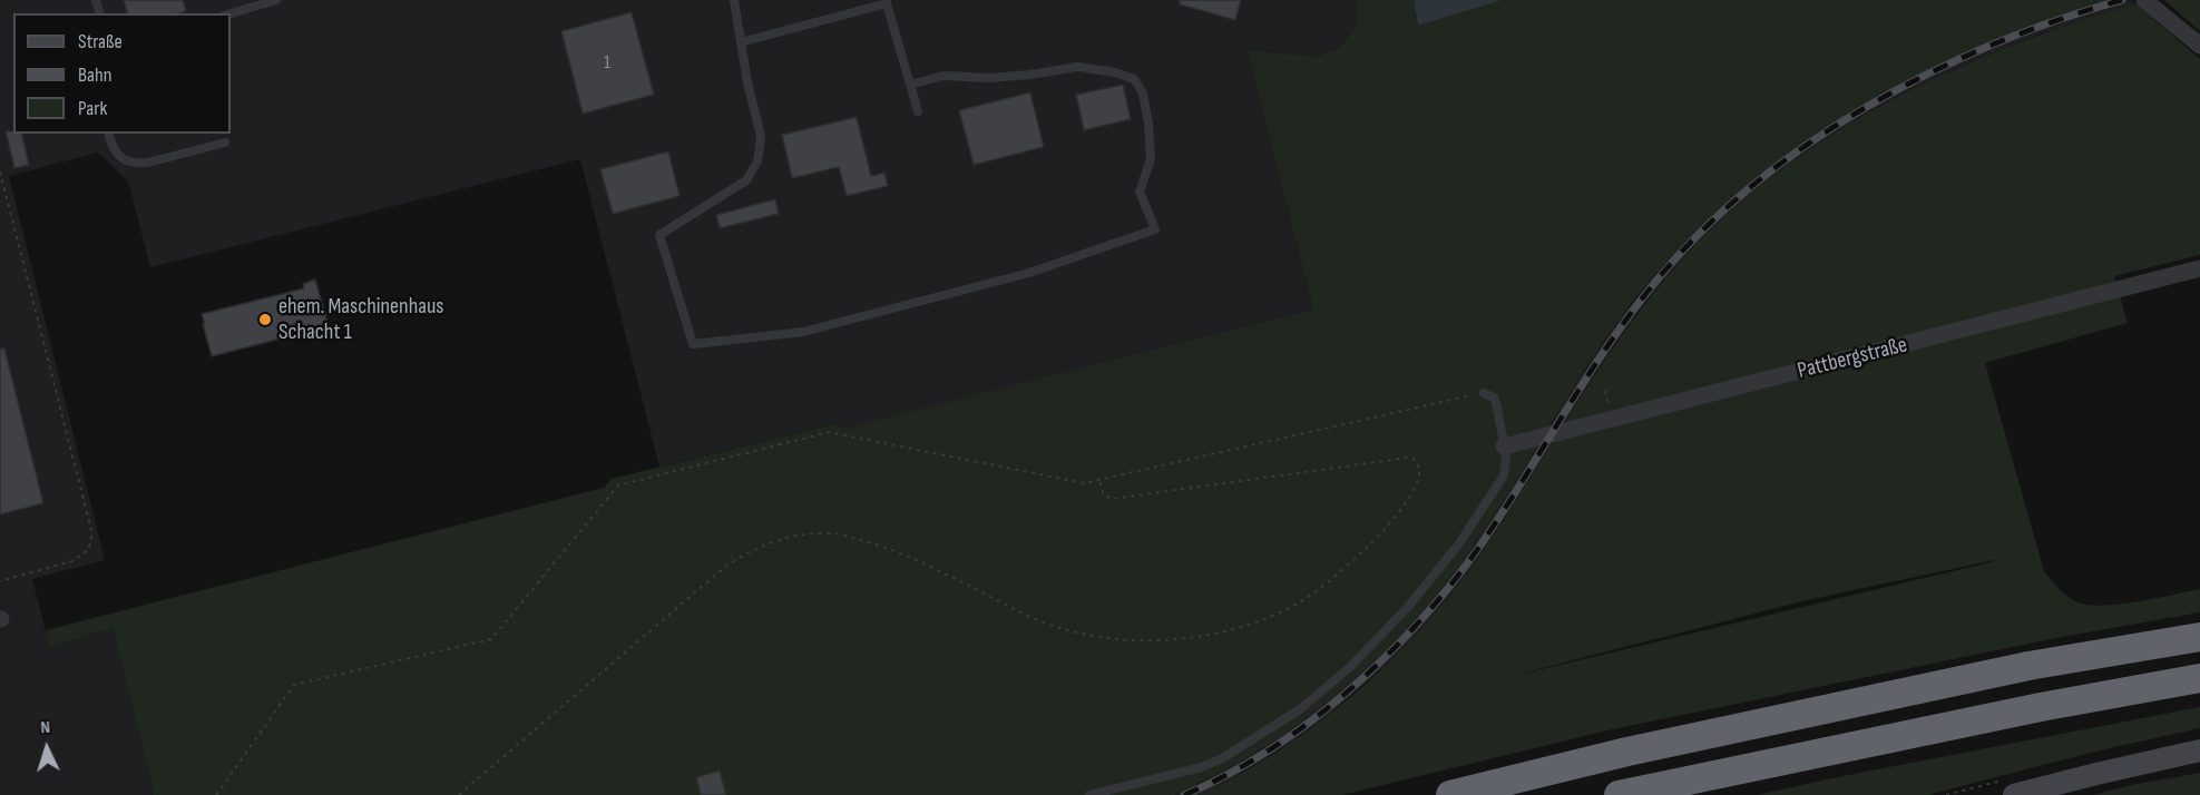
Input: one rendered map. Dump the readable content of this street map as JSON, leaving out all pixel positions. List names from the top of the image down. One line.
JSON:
{"streets":{"street":["Pattbergstraße"]},"places":["ehem. Maschinenhaus Schacht 1"],"house_numbers":["1"],"legend":["Straße","Bahn","Park"],"north":"top"}
